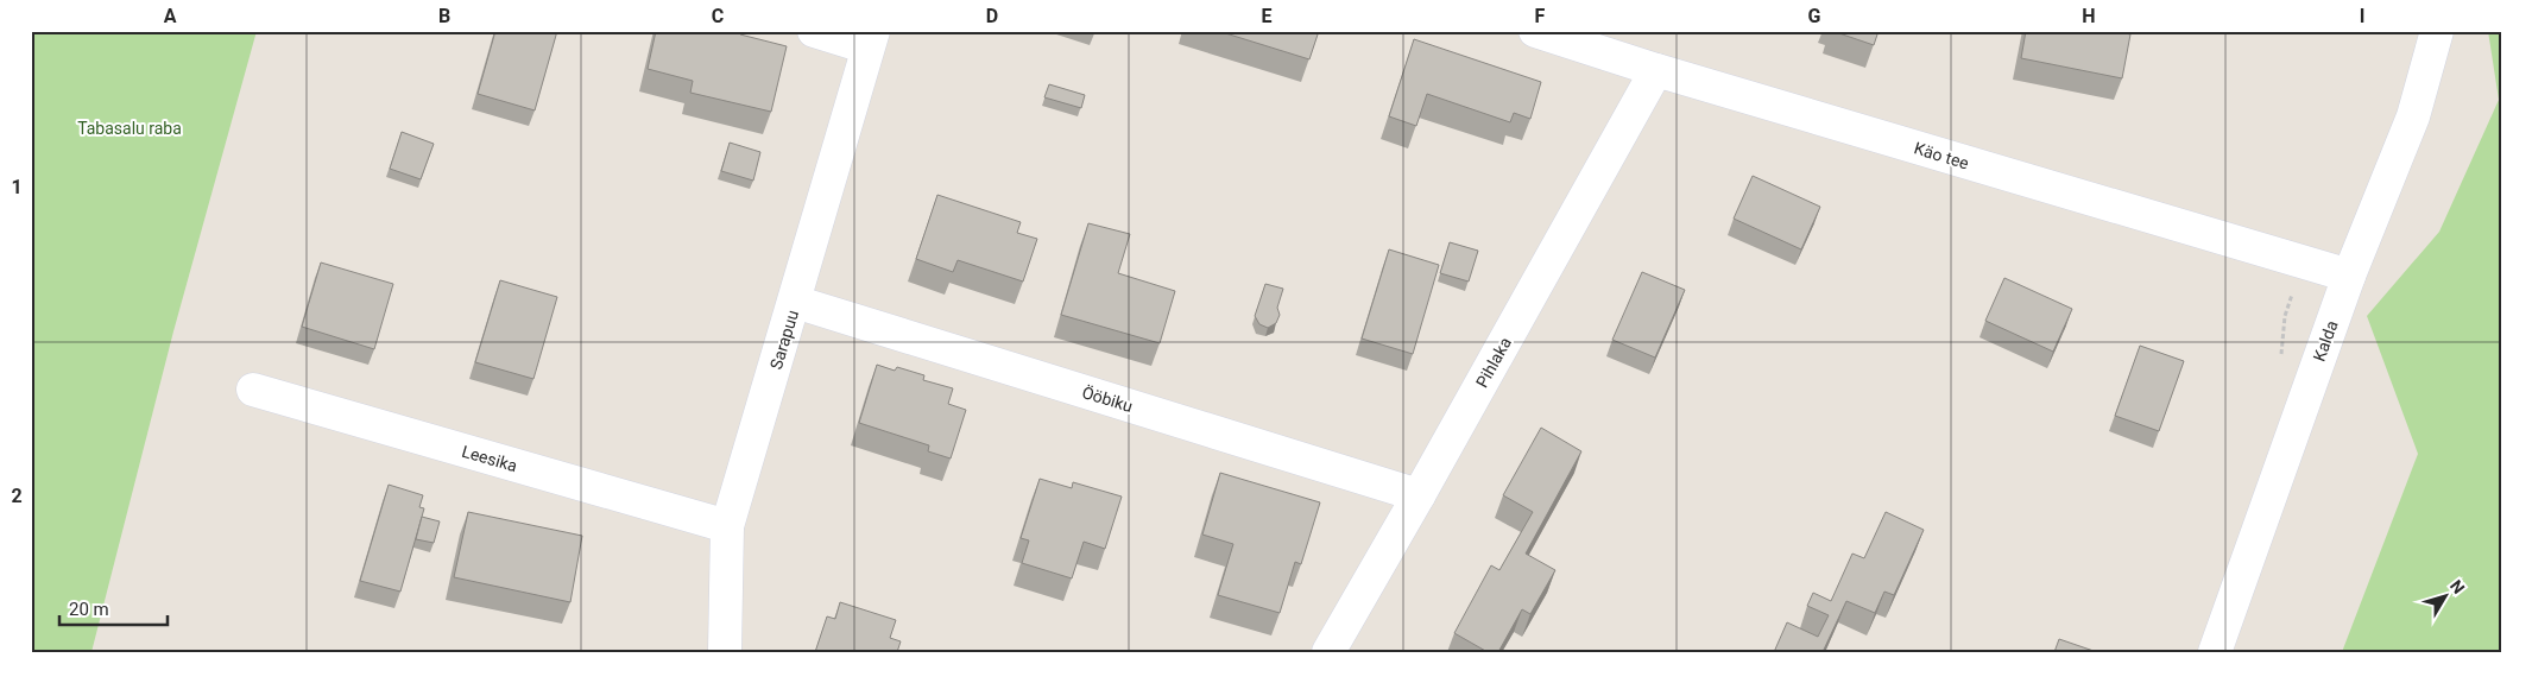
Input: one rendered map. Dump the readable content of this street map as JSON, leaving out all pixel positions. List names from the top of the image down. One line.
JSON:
{"streets":{"street":["Käo tee","Sarapuu","Kalda","Pihlaka","Ööbiku","Leesika"]},"crossings":[["Käo tee","Kalda"],["Käo tee","Pihlaka"],["Sarapuu","Ööbiku"],["Sarapuu","Leesika"],["Pihlaka","Ööbiku"]],"parks":["Tabasalu raba"],"scale_bar":"20 m","north":"top right","grid":{"columns":["A","B","C","D","E","F","G","H","I"],"rows":["1","2"]}}
